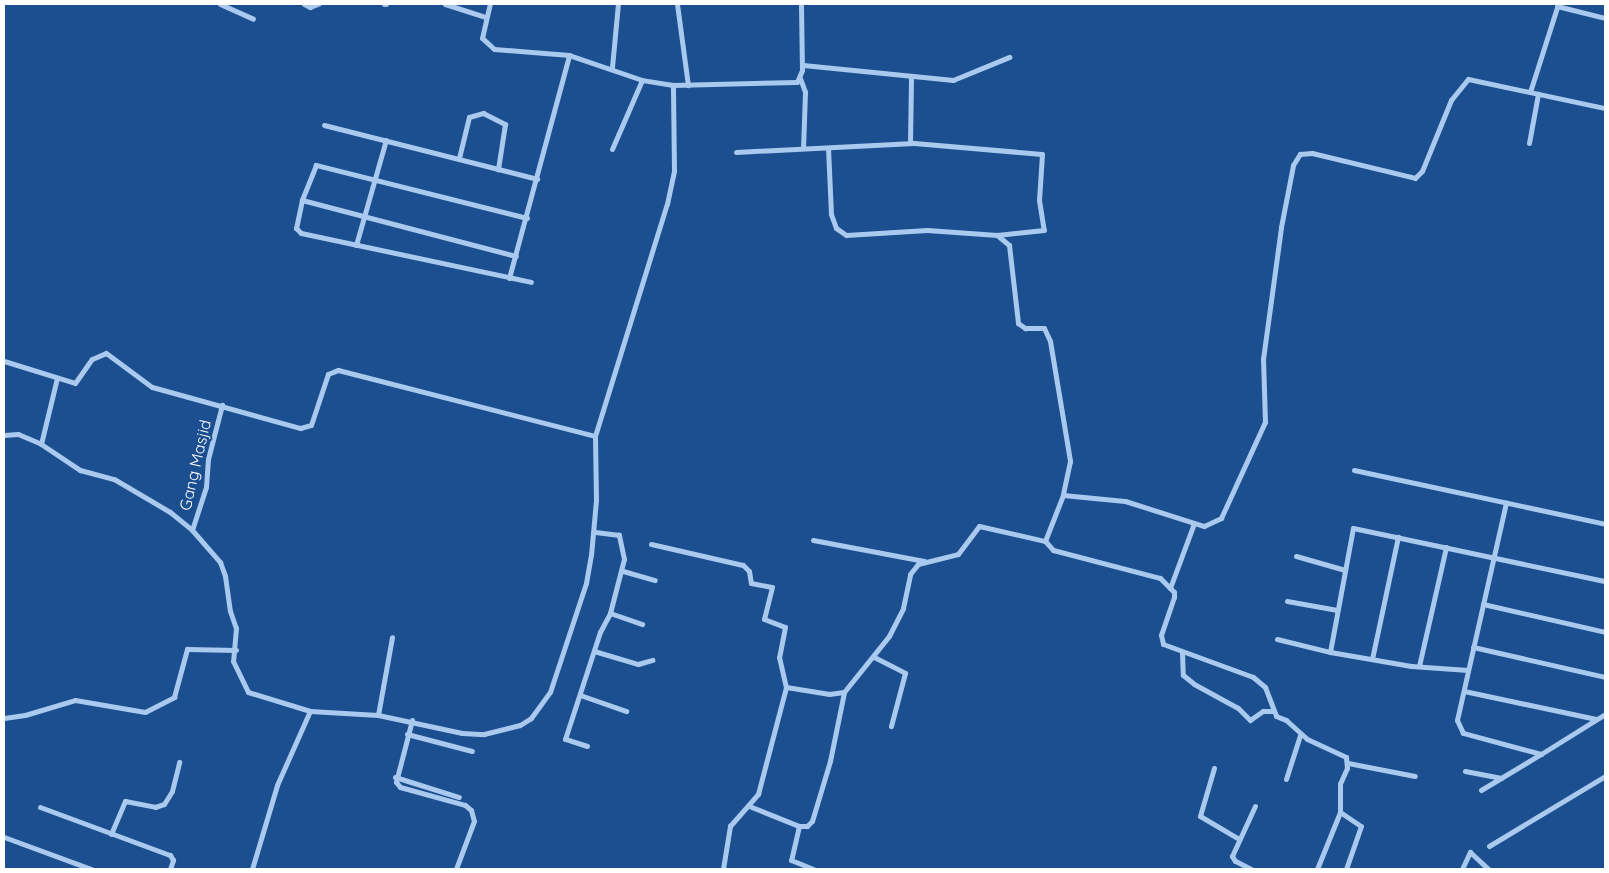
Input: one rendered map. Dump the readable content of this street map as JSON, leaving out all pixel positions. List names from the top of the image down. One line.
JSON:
{"streets":{"street":["Gang Masjid"]}}
